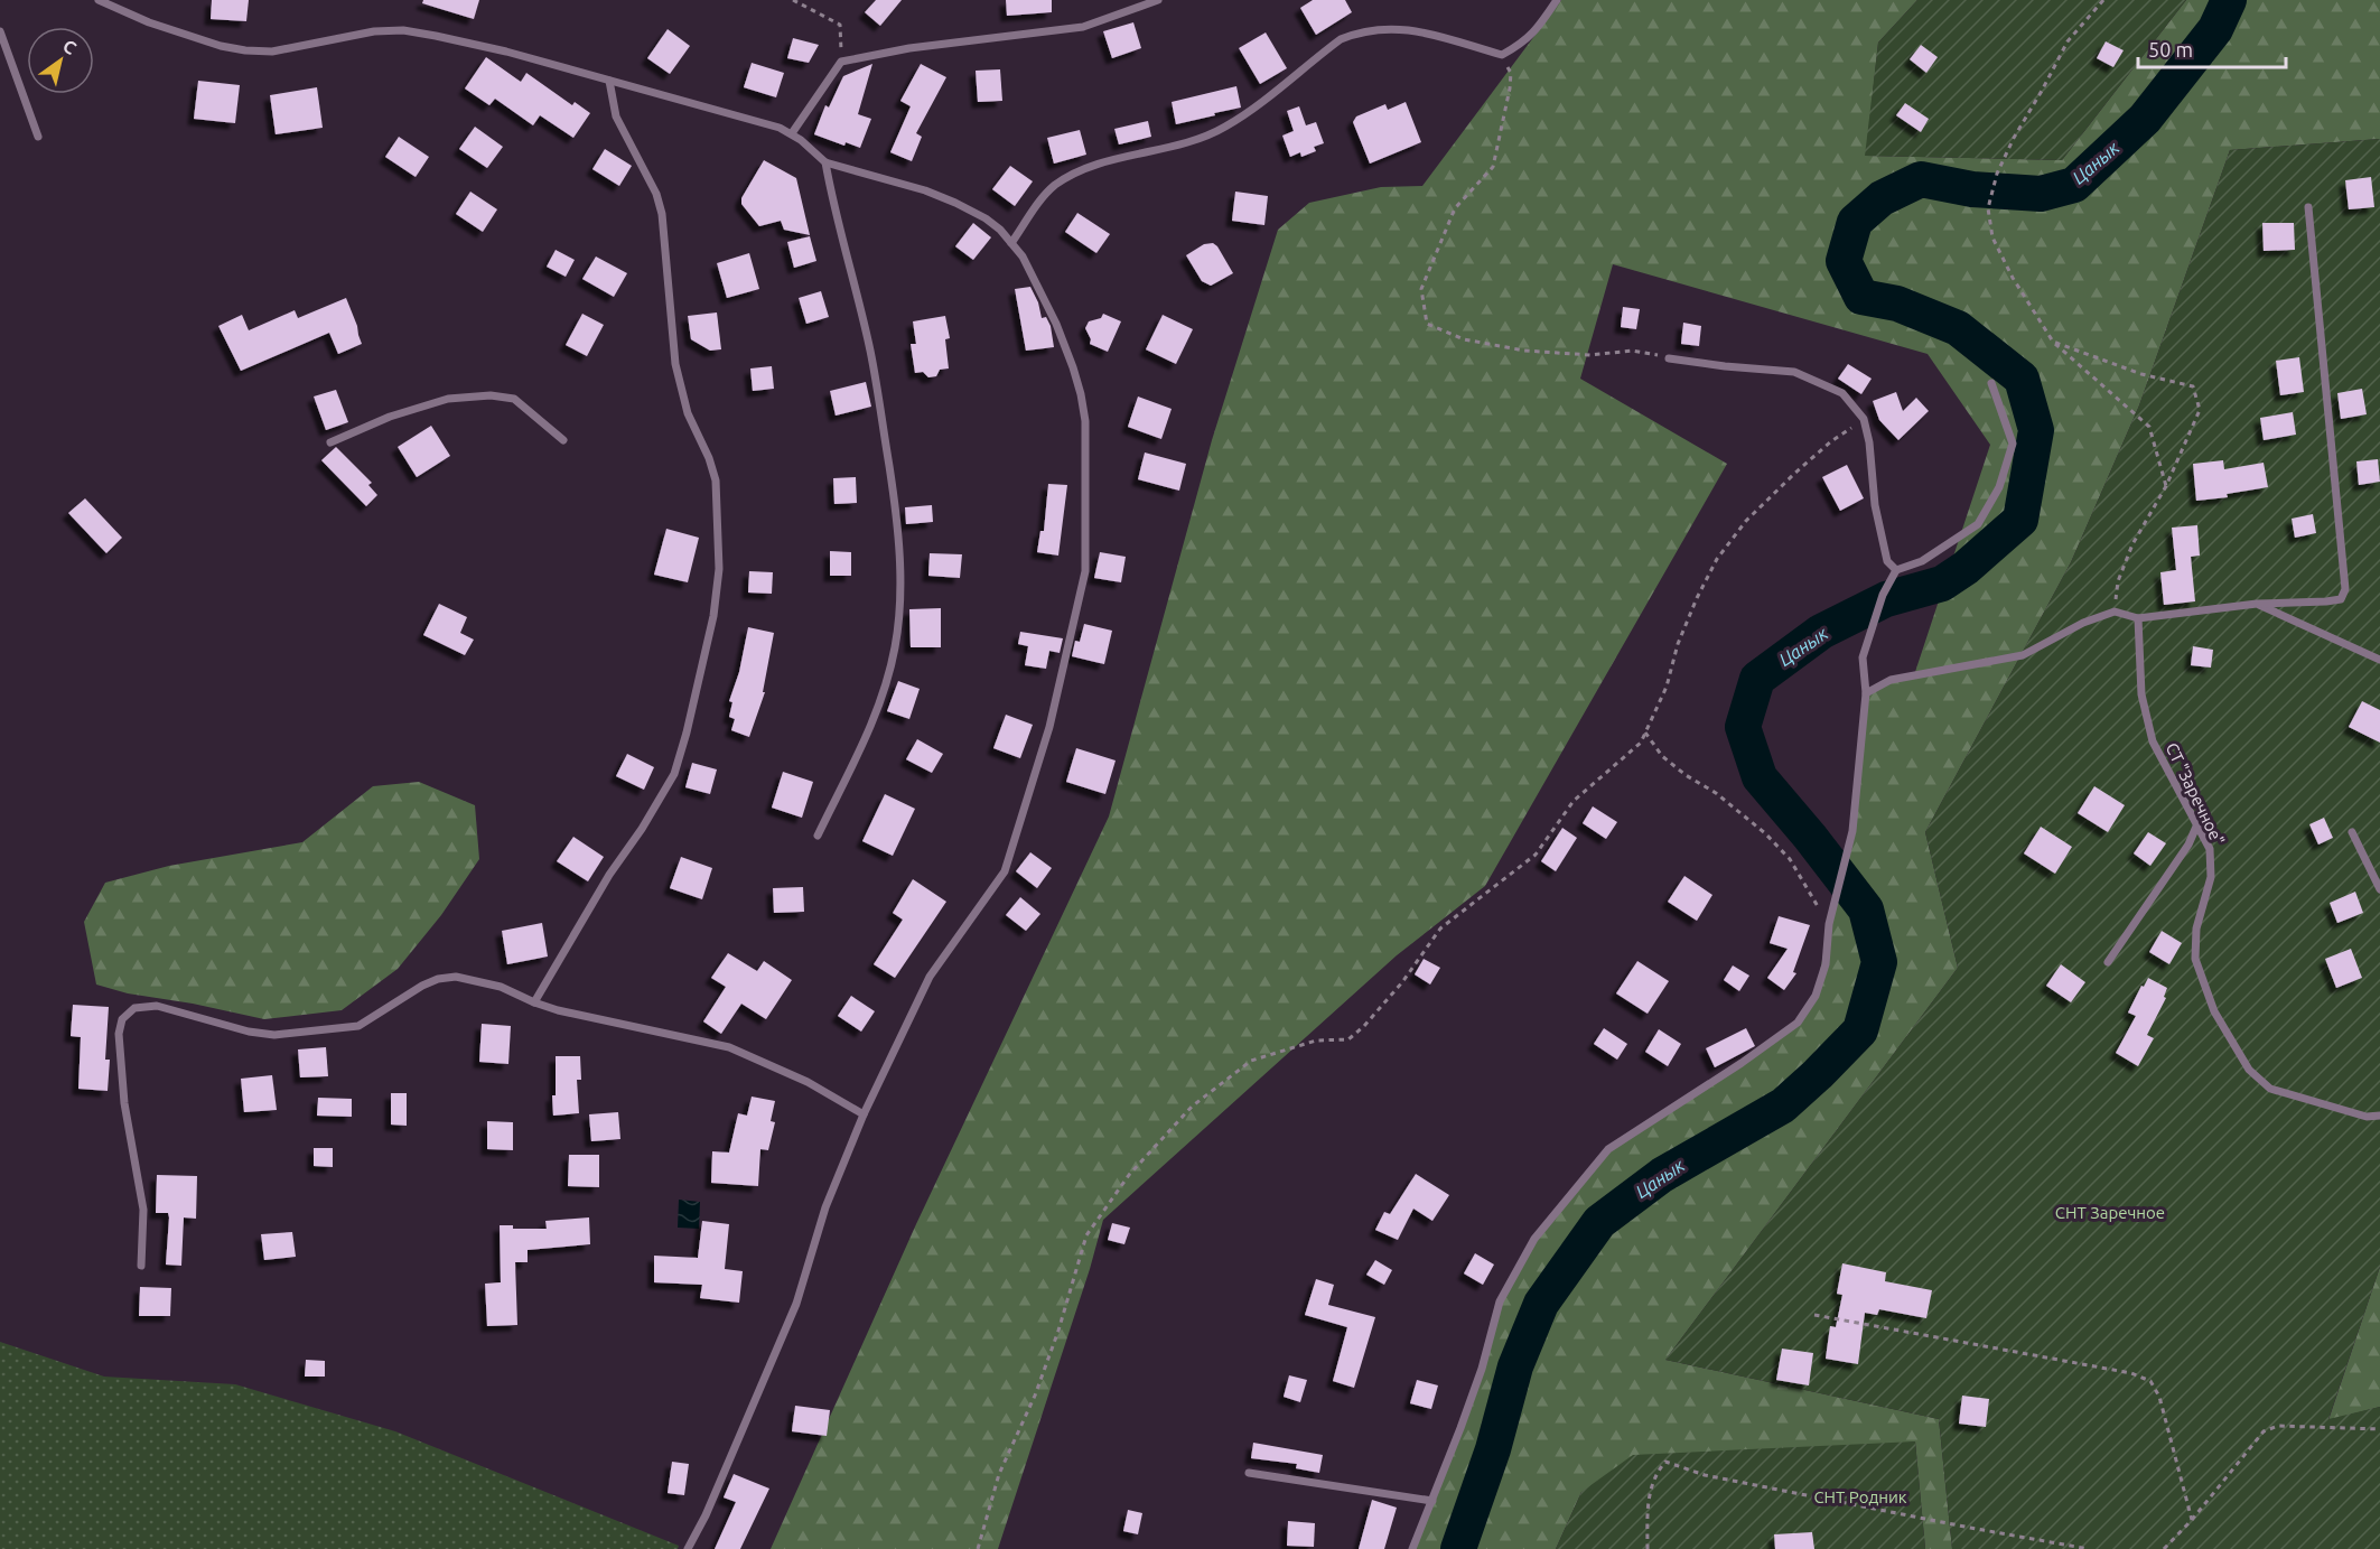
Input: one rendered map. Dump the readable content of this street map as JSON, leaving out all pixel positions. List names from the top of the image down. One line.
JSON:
{"streets":{"lane":["СТ \"Заречное\""]},"water":["Цанык"],"parks":["СНТ Заречное","СНТ Родник"],"scale_bar":"50 m","north":"top right"}
